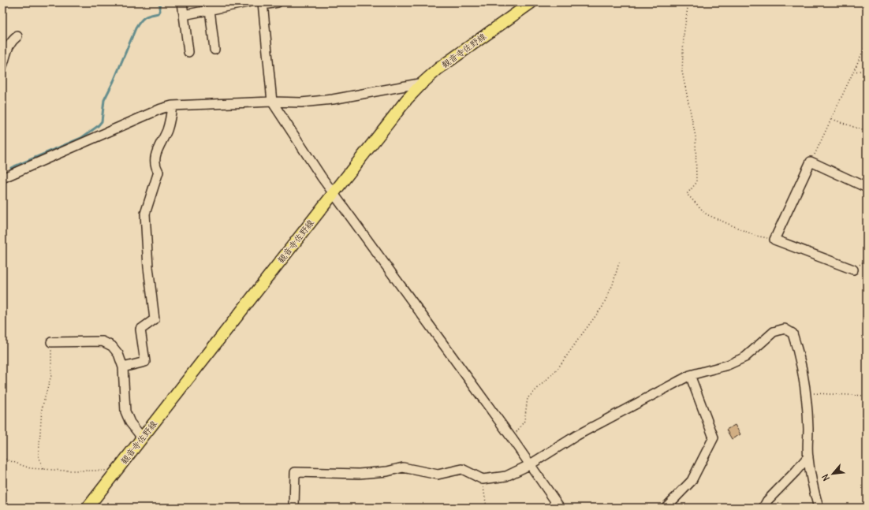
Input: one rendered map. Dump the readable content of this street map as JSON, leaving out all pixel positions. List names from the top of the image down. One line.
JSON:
{"streets":{"main road":["観音寺佐野線"]},"north":"bottom left"}
